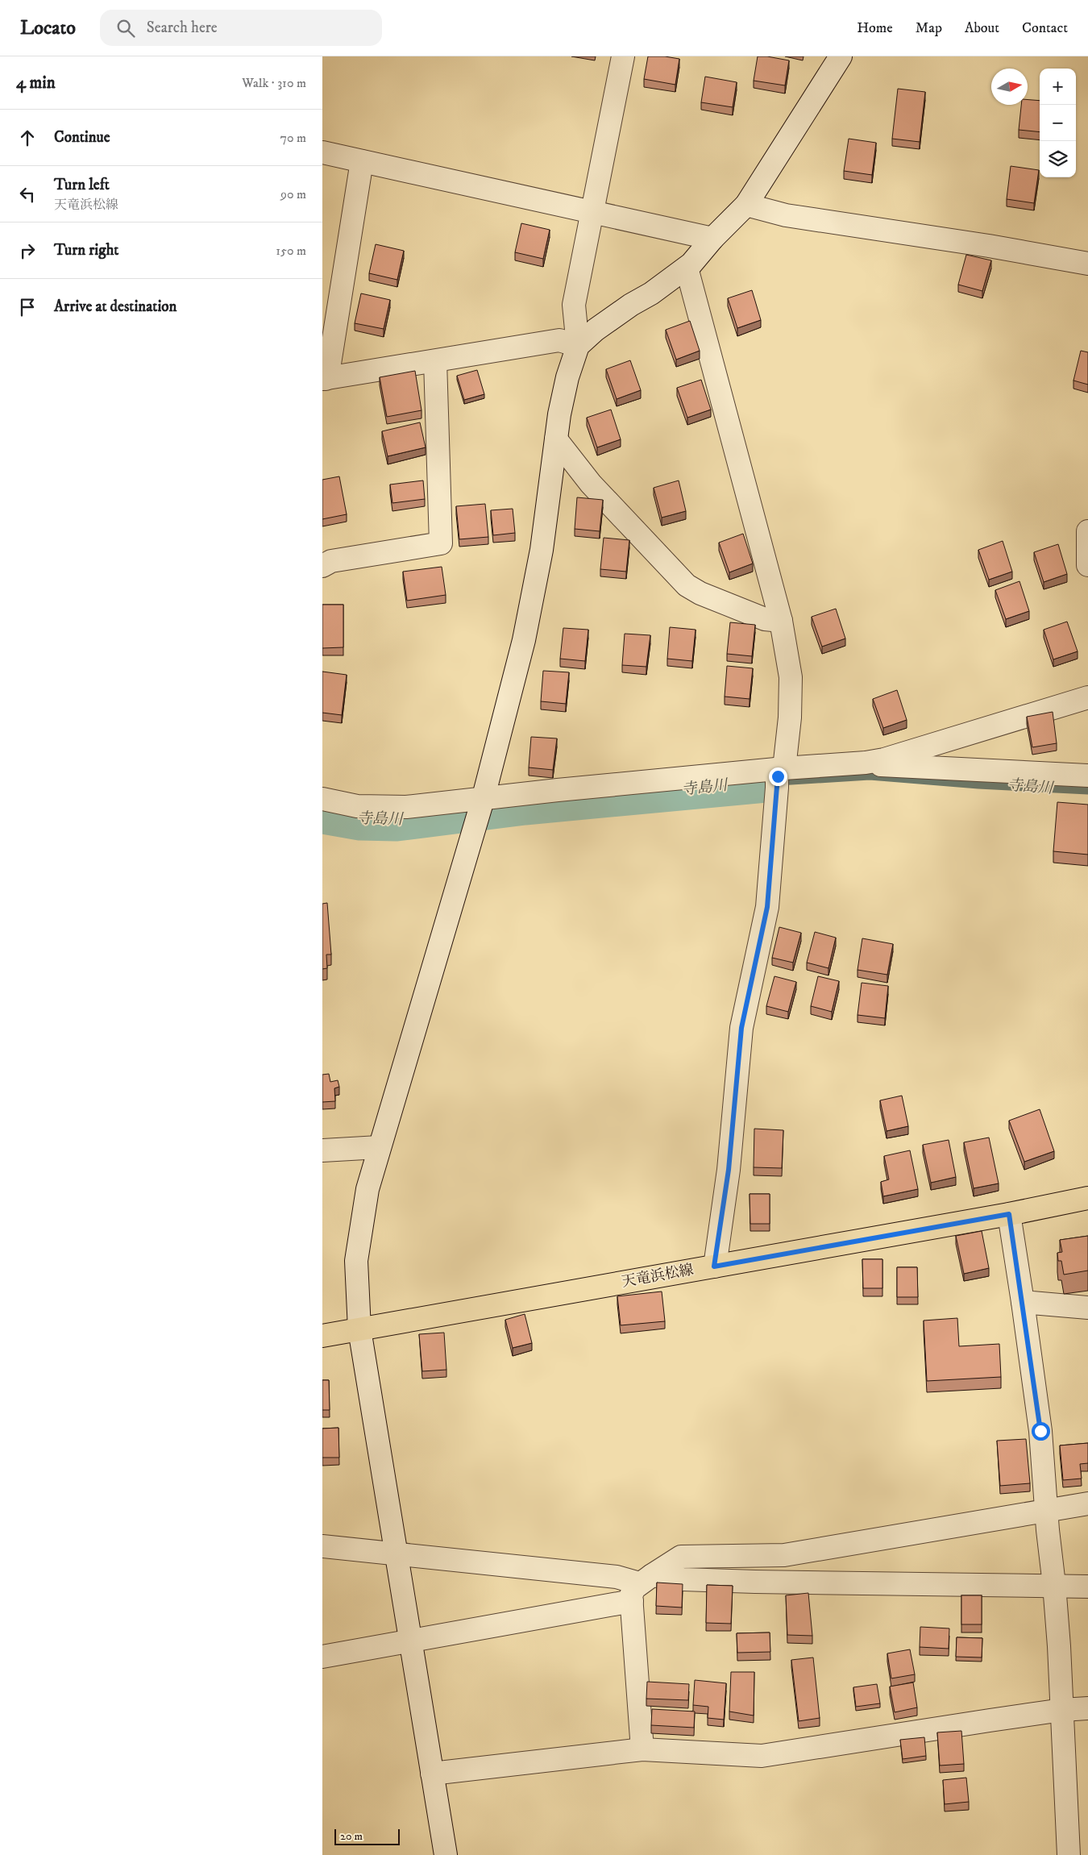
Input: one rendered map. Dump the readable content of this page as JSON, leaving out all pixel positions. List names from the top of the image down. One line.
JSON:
{"streets":{"main road":["天竜浜松線"]},"water":["寺島川"],"scale_bar":"20 m","north":"right","page":{"header":"Locato","search":"Search here","nav":["Home","Map","About","Contact"],"heading":["4 min","Walk · 310 m"],"map_buttons":["+","−"],"list":[["Continue","70 m"],["Turn left","天竜浜松線","90 m"],["Turn right","150 m"],"Arrive at destination"],"scale":"20 m"}}
